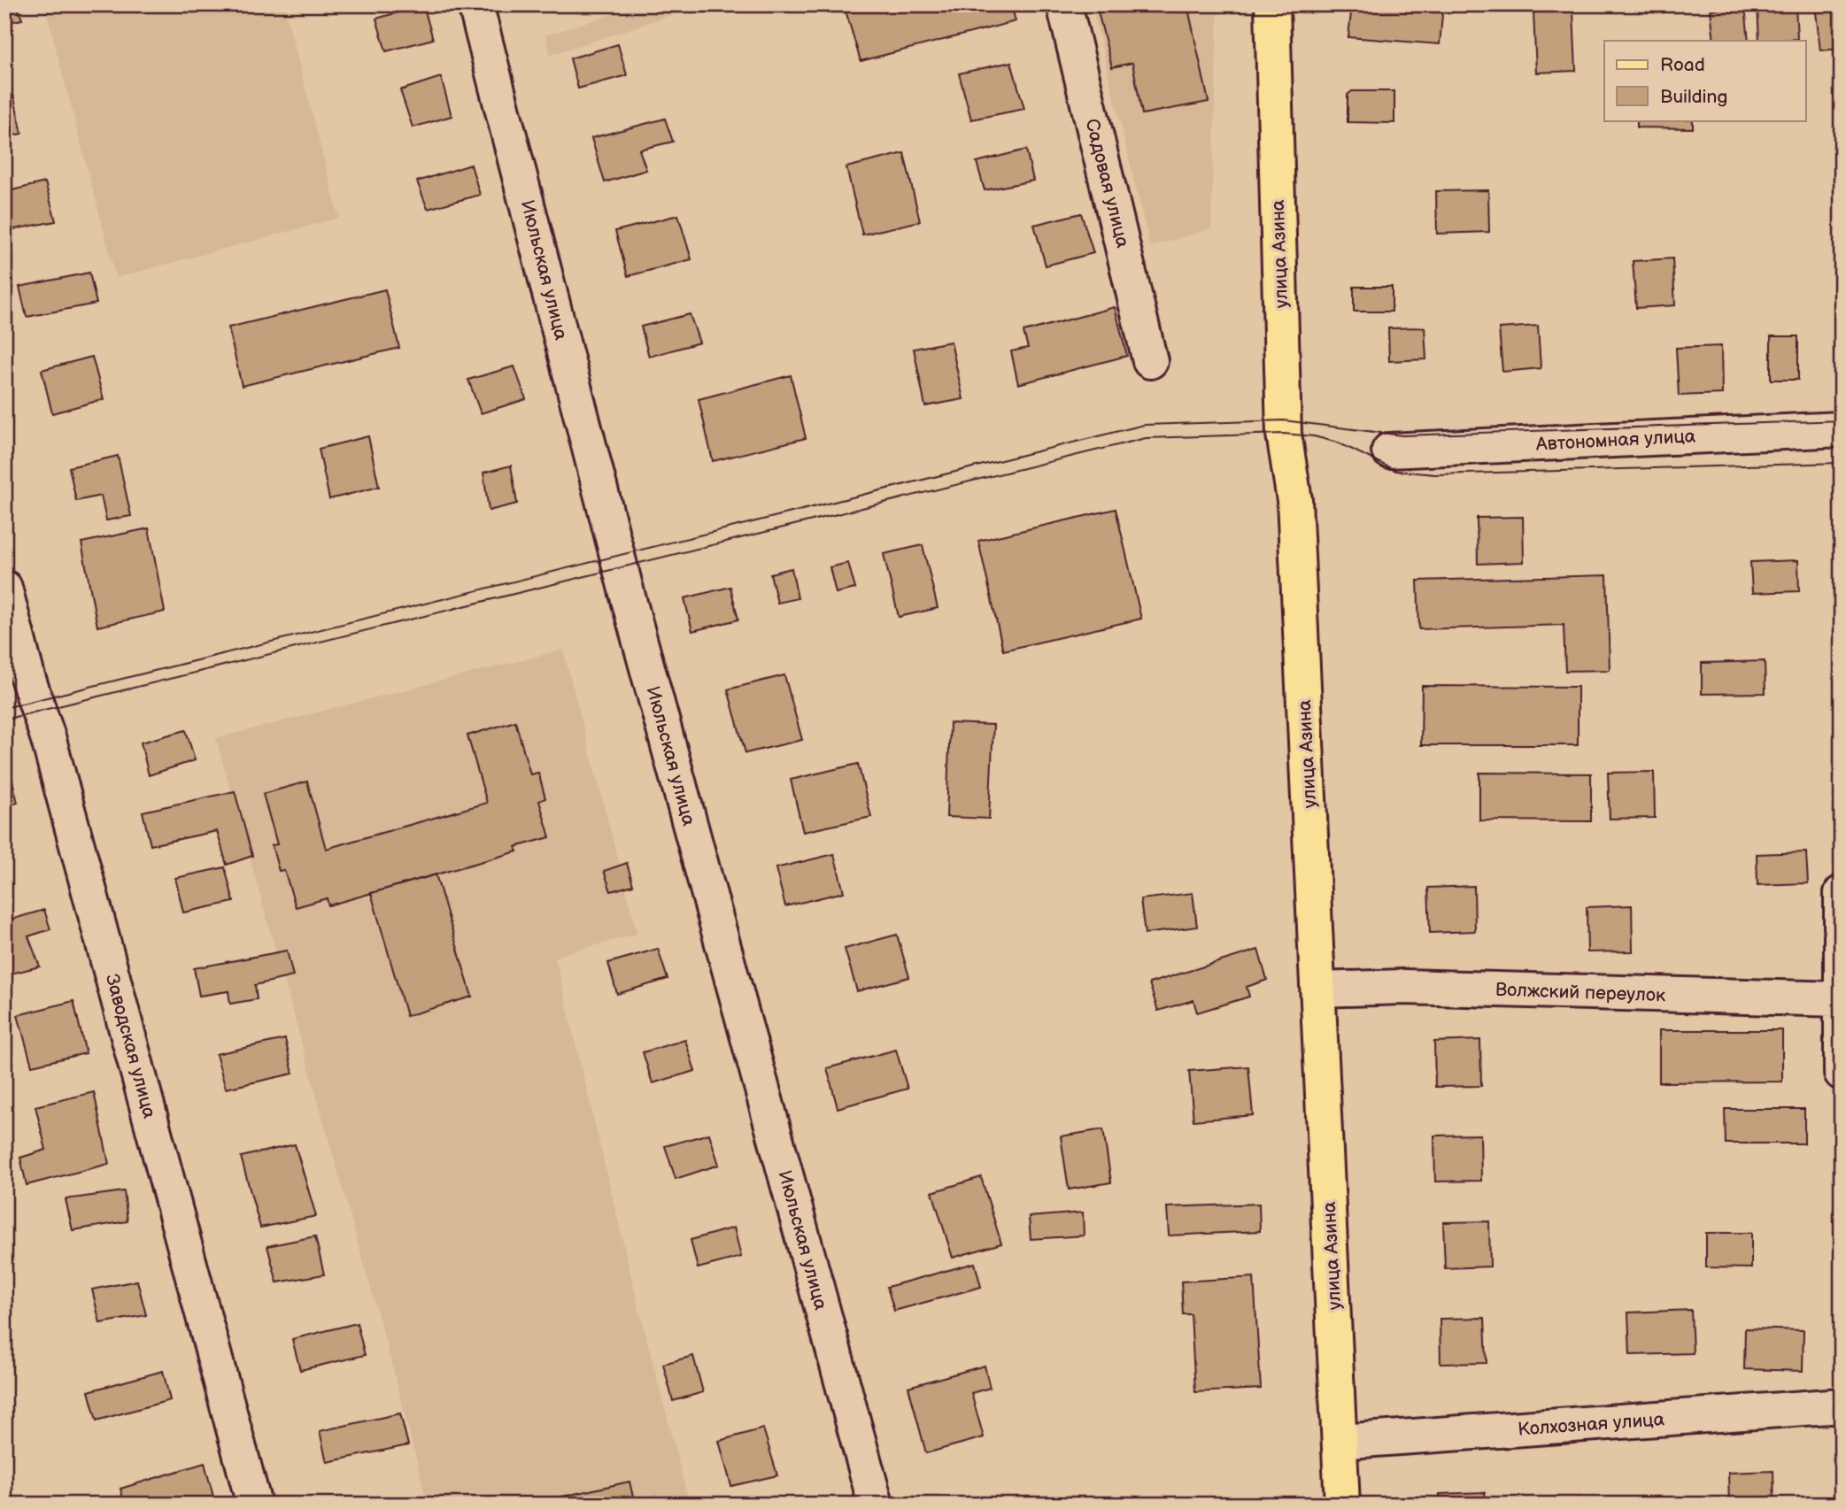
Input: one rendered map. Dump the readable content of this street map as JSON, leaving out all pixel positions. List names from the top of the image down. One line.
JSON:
{"streets":{"main road":["улица Азина"],"street":["Садовая улица","Июльская улица","Автономная улица","Волжский переулок","Заводская улица","Колхозная улица"]},"crossings":[["улица Азина","Волжский переулок"],["улица Азина","Колхозная улица"]],"legend":["Road","Building"]}
